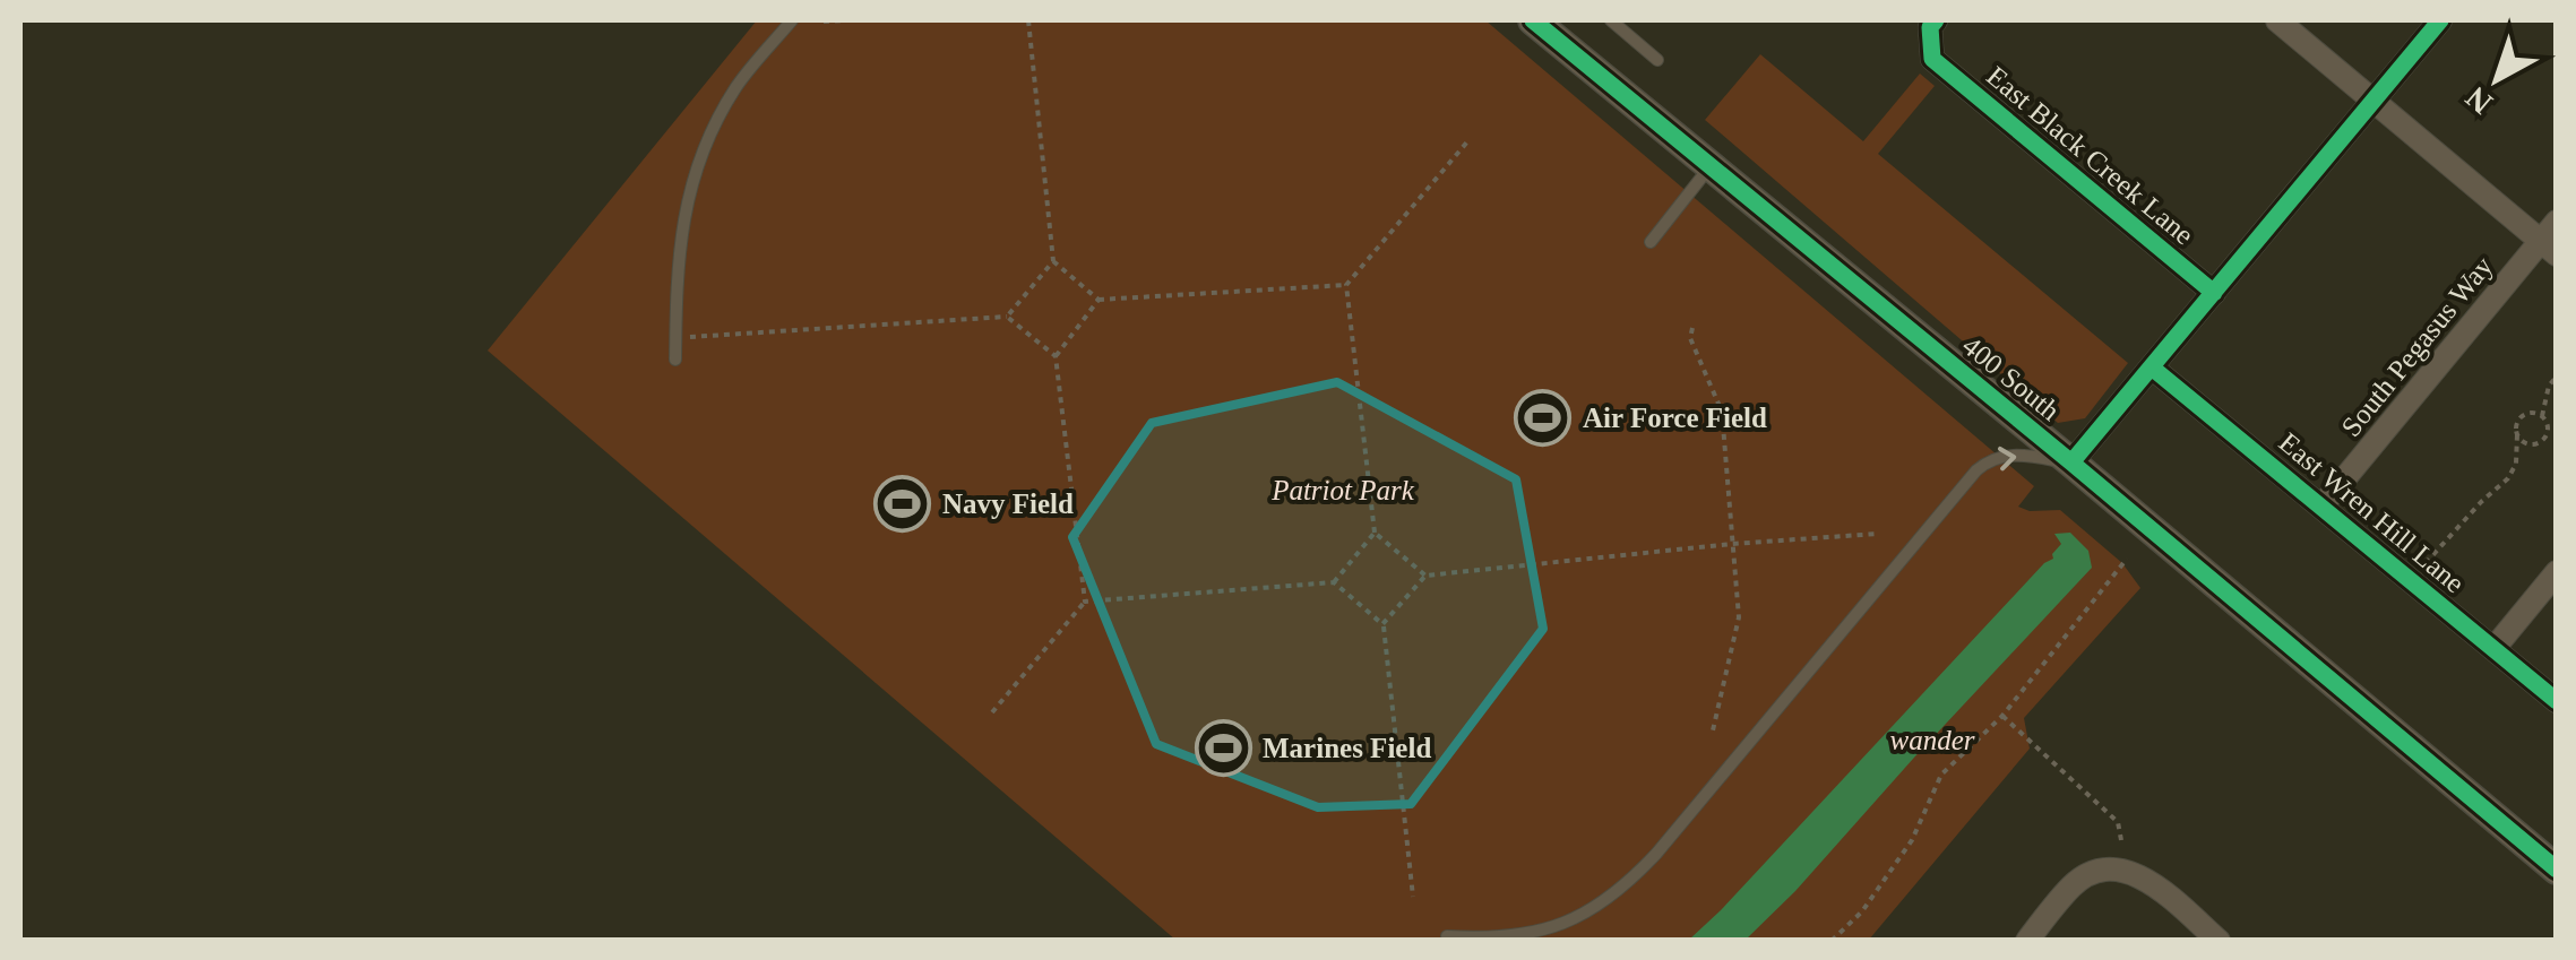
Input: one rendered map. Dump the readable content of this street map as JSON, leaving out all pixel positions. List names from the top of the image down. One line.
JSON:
{"streets":{"street":["East Black Creek Lane","South Pegasus Way","400 South","East Wren Hill Lane"]},"crossings":[["South Pegasus Way","East Wren Hill Lane"]],"parks":["Patriot Park","wander"],"places":{"sports":["Air Force Field","Navy Field","Marines Field"]},"north":"bottom left"}
